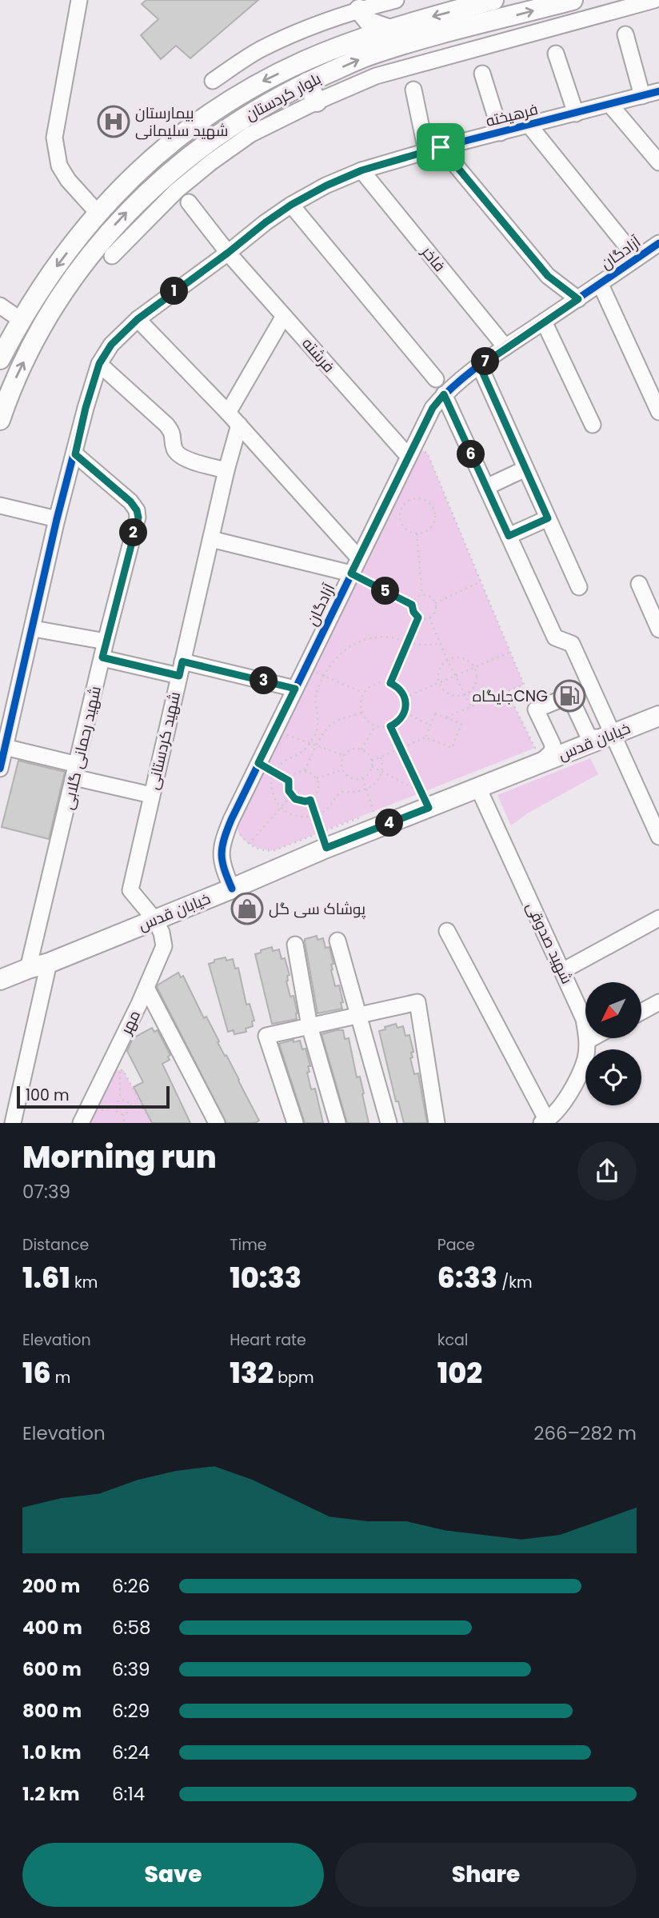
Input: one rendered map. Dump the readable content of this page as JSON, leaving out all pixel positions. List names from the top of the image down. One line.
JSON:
{"streets":{"main road":["بلوار کردستان","خیابان قدس"],"street":["فرهیخته","آزادگان","فاخر","فرشته","شهید کردستانی","شهید رحمانی گلابی","شهید صدوقی","مهر"]},"crossings":[["فرهیخته","فاخر"],["فرهیخته","فرشته"],["فرهیخته","شهید رحمانی گلابی"],["آزادگان","فاخر"],["آزادگان","فرشته"],["آزادگان","خیابان قدس"],["شهید کردستانی","خیابان قدس"],["شهید کردستانی","مهر"],["خیابان قدس","شهید رحمانی گلابی"],["خیابان قدس","شهید صدوقی"],["خیابان قدس","مهر"]],"places":{"hospital":["بیمارستان شهید سلیمانی"],"fuel station":["جایگاهCNG"],"shop":["پوشاک سی گل"]},"scale_bar":"100 m","north":"bottom left","page":{"pins":["1","7","6","2","5","3","4"],"scale":"100 m","heading":["Morning run","07:39"],"stats":[["Distance","1.61 km"],["Time","10:33"],["Pace","6:33 /km"],["Elevation","16 m"],["Heart rate","132 bpm"],["kcal","102"]],"chart":["Elevation","266–282 m"],"list":[{"name":"200 m","note":"6:26"},{"name":"400 m","note":"6:58"},{"name":"600 m","note":"6:39"},{"name":"800 m","note":"6:29"},{"name":"1.0 km","note":"6:24"},{"name":"1.2 km","note":"6:14"}],"buttons":["Save","Share"]}}
